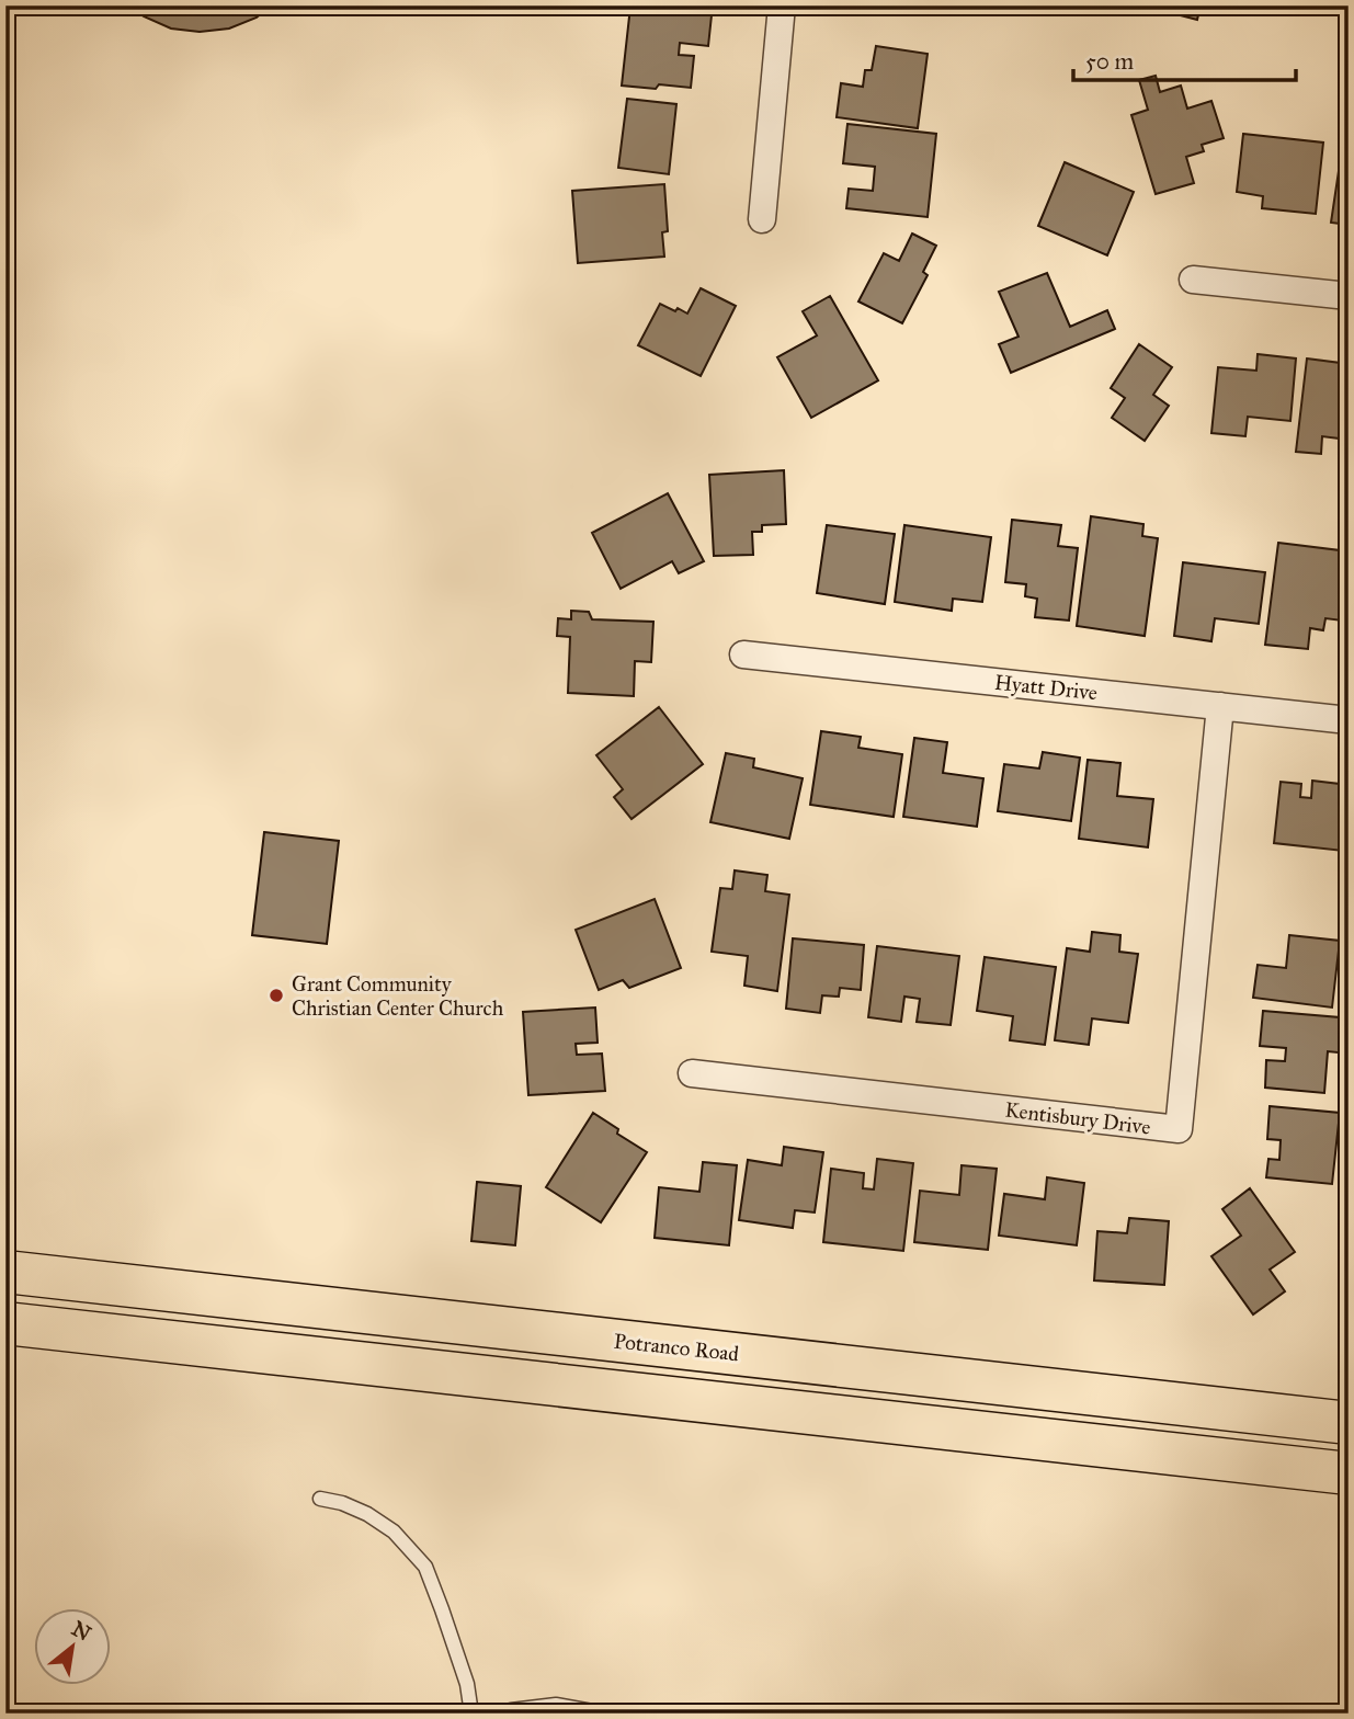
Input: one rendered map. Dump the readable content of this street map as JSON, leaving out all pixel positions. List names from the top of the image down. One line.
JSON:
{"streets":{"main road":["Potranco Road"],"street":["Hyatt Drive","Kentisbury Drive"]},"crossings":[["Hyatt Drive","Kentisbury Drive"]],"places":["Grant Community Christian Center Church"],"scale_bar":"50 m","north":"top right"}
